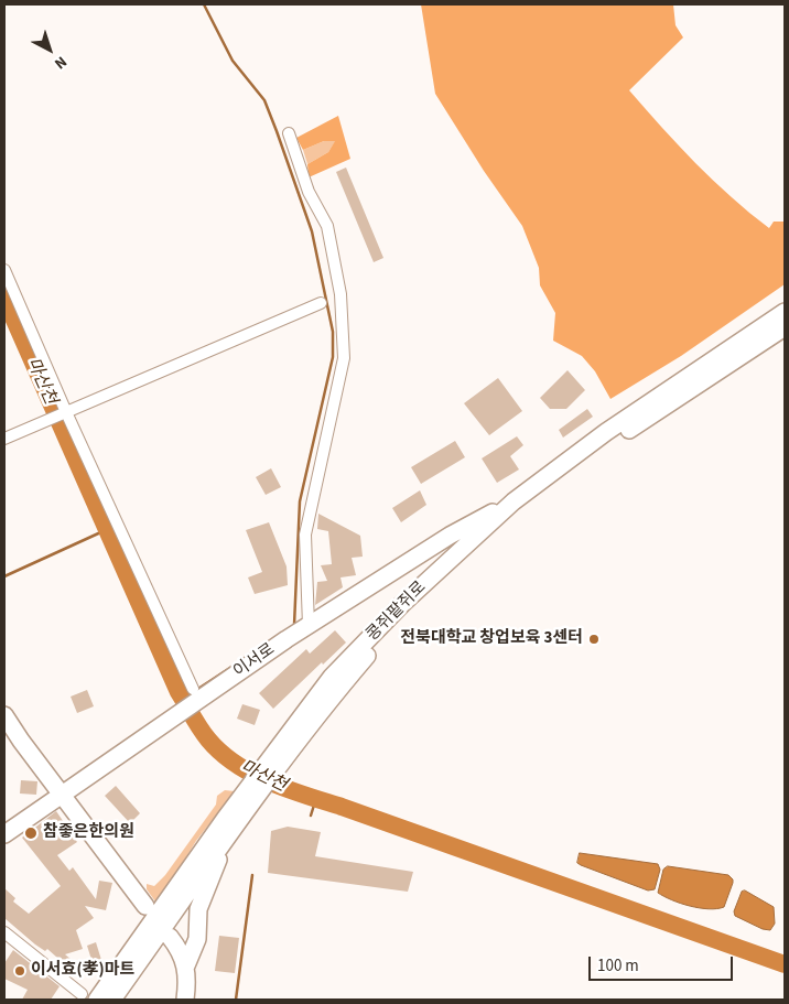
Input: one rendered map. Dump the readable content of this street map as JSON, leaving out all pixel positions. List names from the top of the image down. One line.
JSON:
{"streets":{"main road":["콩쥐팥쥐로","이서로"]},"crossings":[["콩쥐팥쥐로","이서로"]],"water":["마산천"],"places":["전북대학교 창업보육 3센터","참좋은한의원","이서효(孝)마트"],"scale_bar":"100 m","north":"bottom right"}
